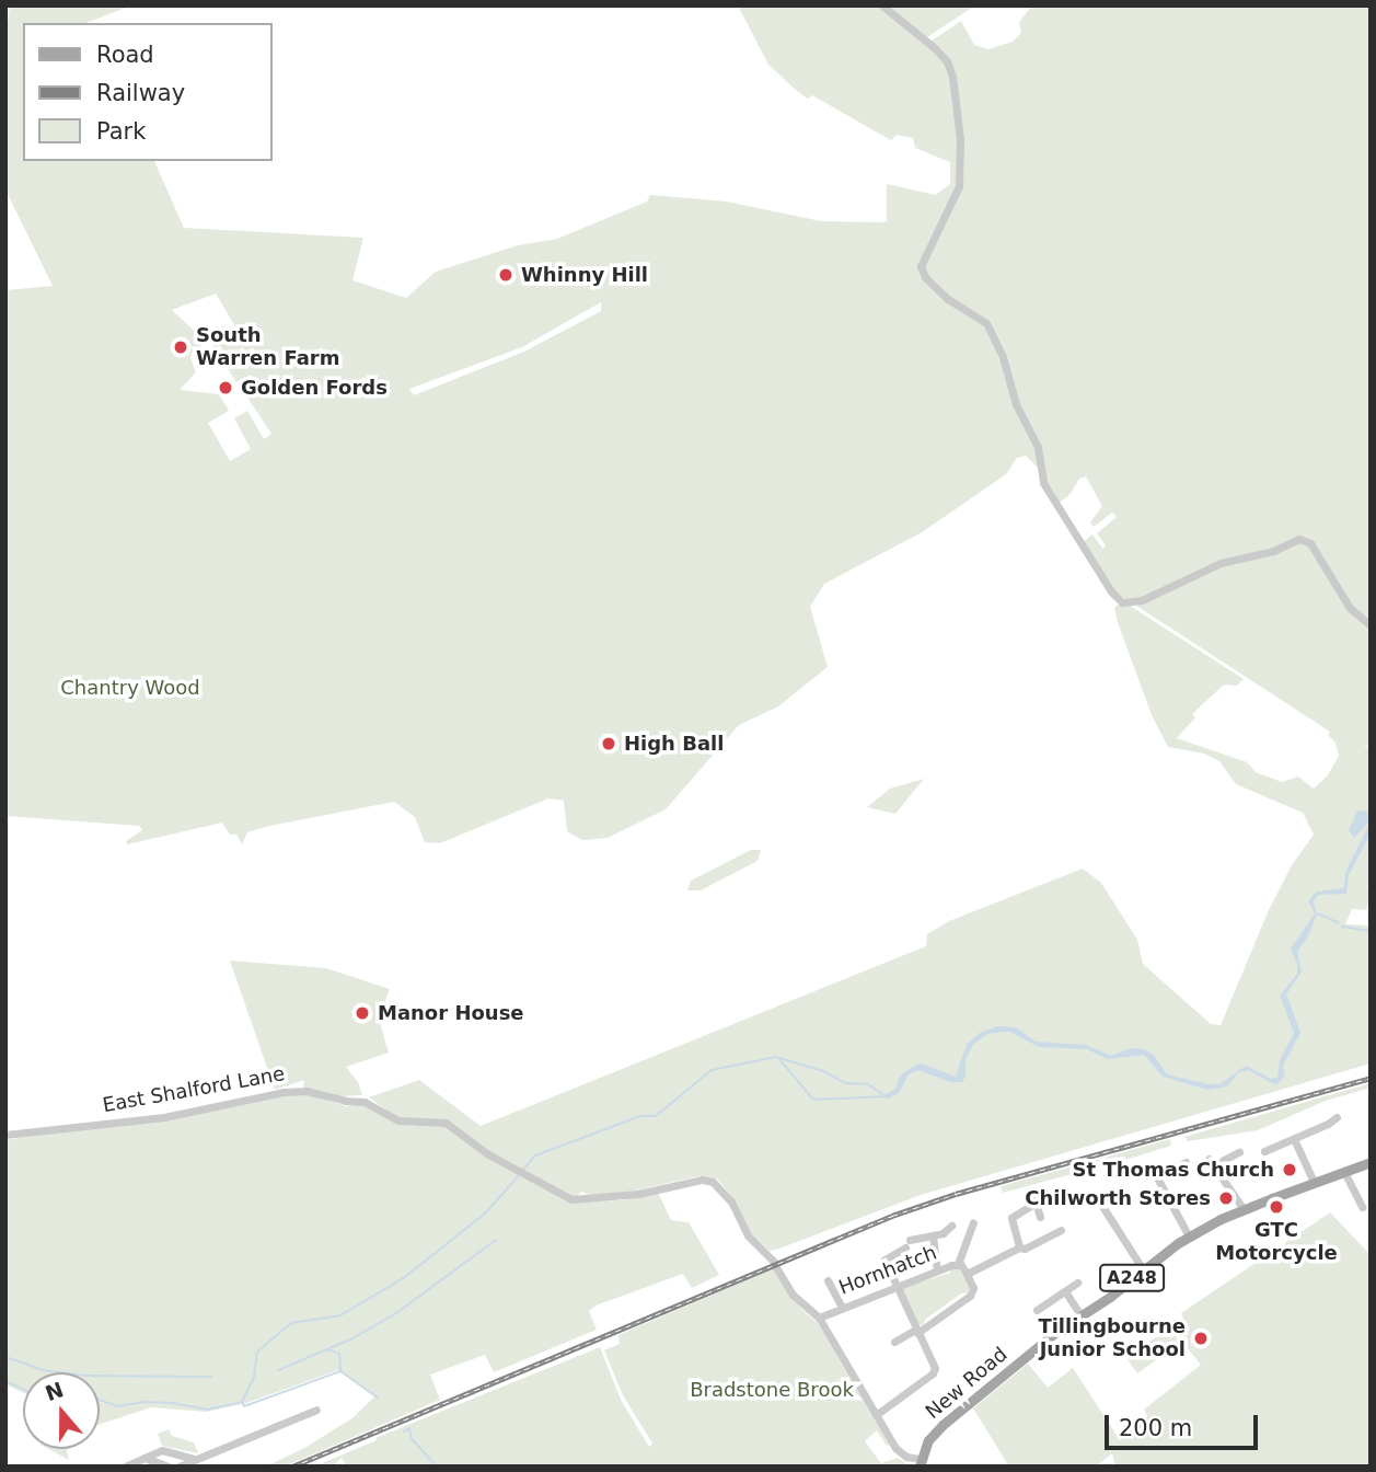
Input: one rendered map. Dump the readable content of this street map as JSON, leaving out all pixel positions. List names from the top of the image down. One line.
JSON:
{"streets":{"main road":["A248","New Road"],"street":["East Shalford Lane","Hornhatch"]},"crossings":[["East Shalford Lane","Hornhatch"],["East Shalford Lane","New Road"]],"parks":["Chantry Wood","Bradstone Brook"],"places":["Whinny Hill","South Warren Farm","Golden Fords","High Ball","Manor House","St Thomas Church","Chilworth Stores","GTC Motorcycle","Tillingbourne Junior School"],"legend":["Road","Railway","Park"],"scale_bar":"200 m","north":"top"}
